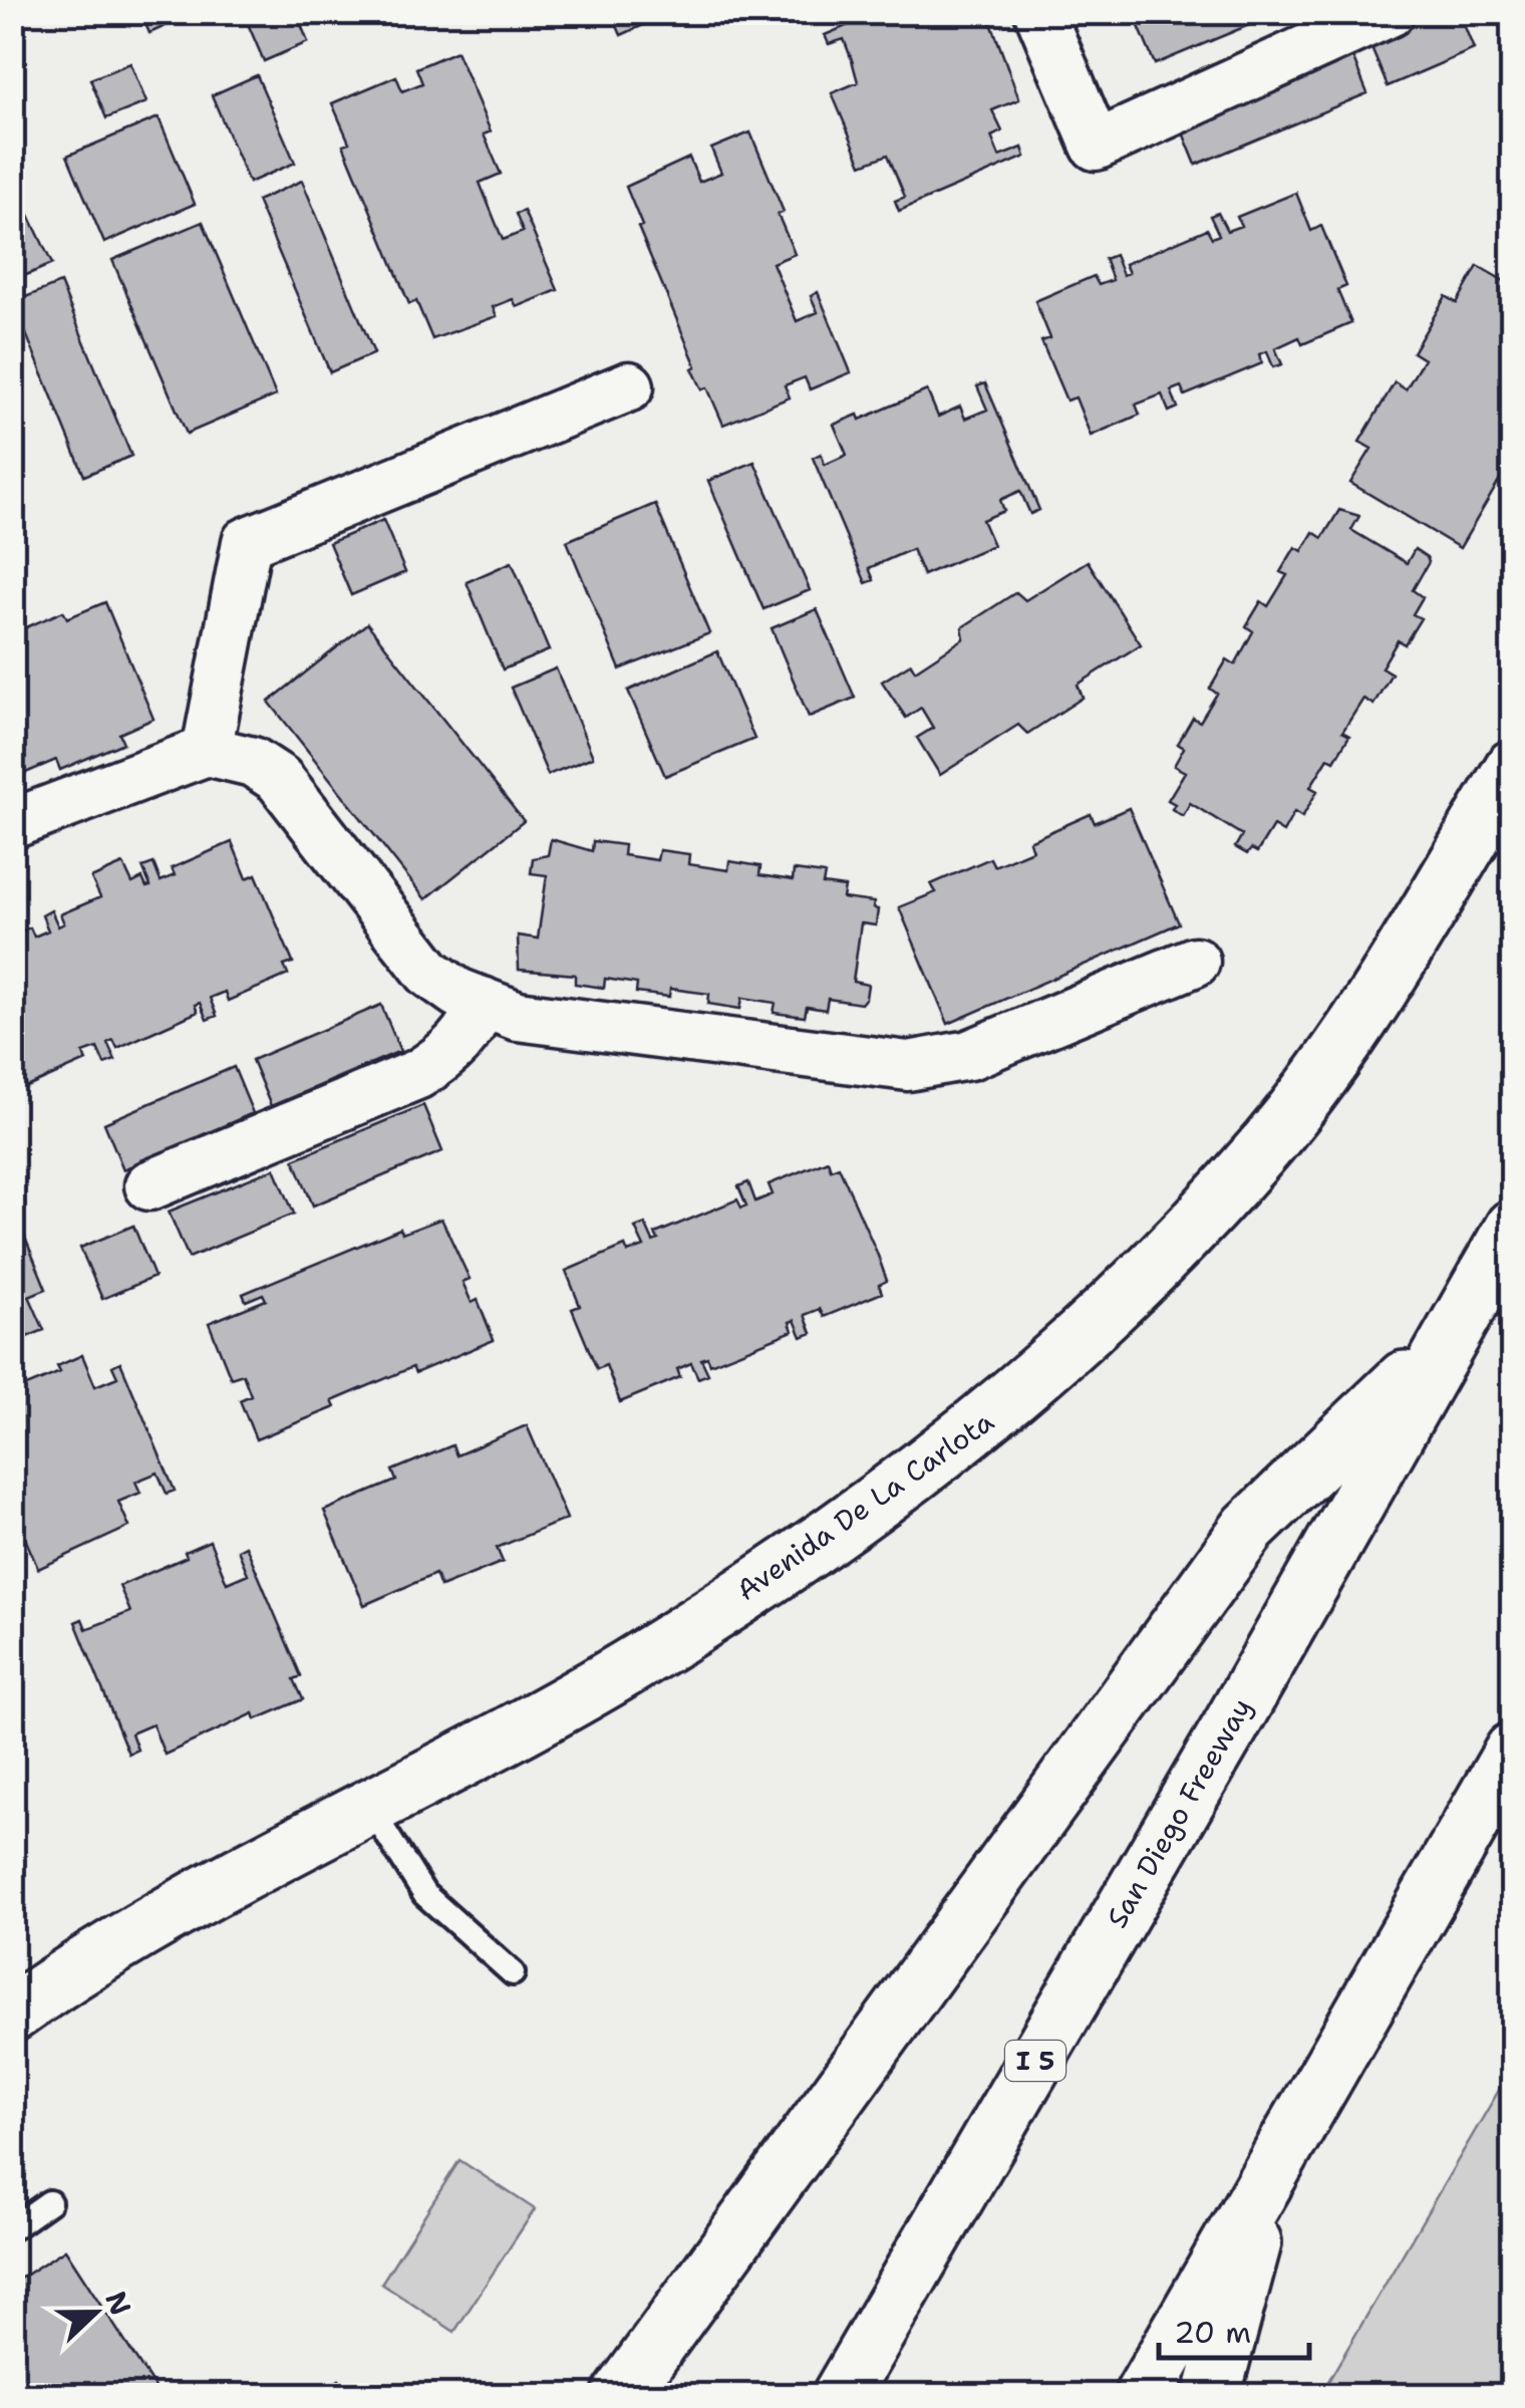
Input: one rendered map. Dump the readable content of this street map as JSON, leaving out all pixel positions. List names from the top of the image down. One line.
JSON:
{"streets":{"main road":["Avenida De La Carlota","San Diego Freeway","I 5"]},"scale_bar":"20 m","north":"right"}
